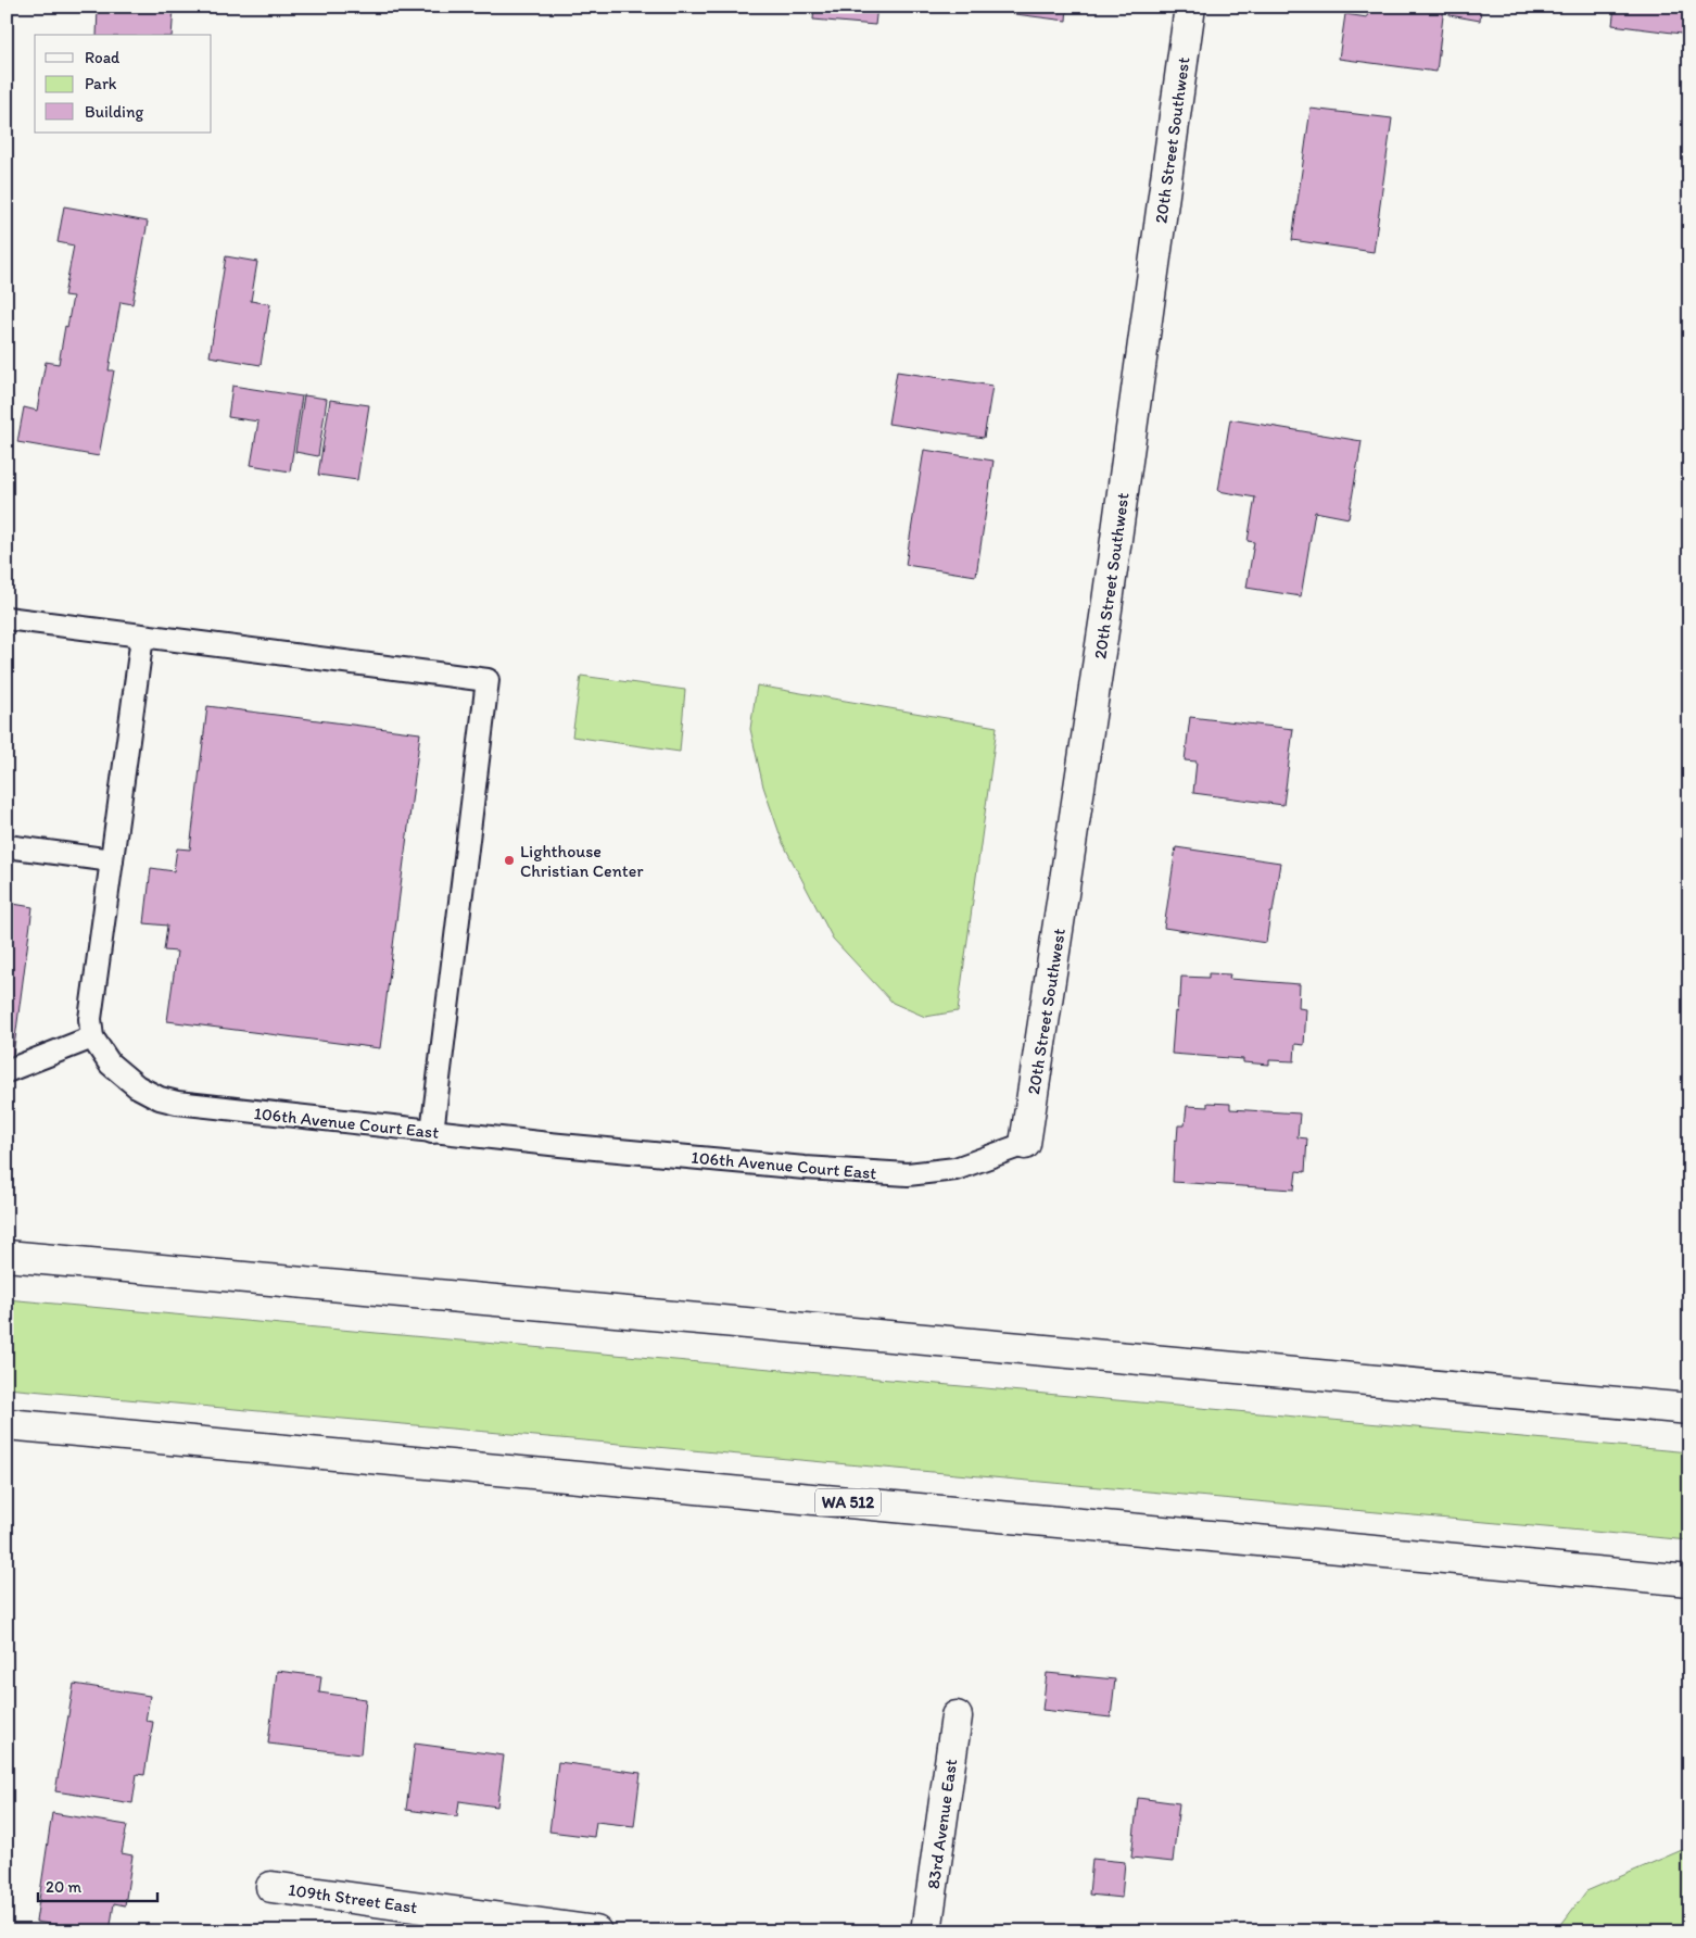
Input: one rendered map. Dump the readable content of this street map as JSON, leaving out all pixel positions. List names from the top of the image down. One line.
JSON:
{"streets":{"main road":["20th Street Southwest","WA 512","83rd Avenue East","109th Street East"],"lane":["106th Avenue Court East"]},"crossings":[["20th Street Southwest","106th Avenue Court East"]],"places":["Lighthouse Christian Center"],"legend":["Road","Park","Building"],"scale_bar":"20 m"}
